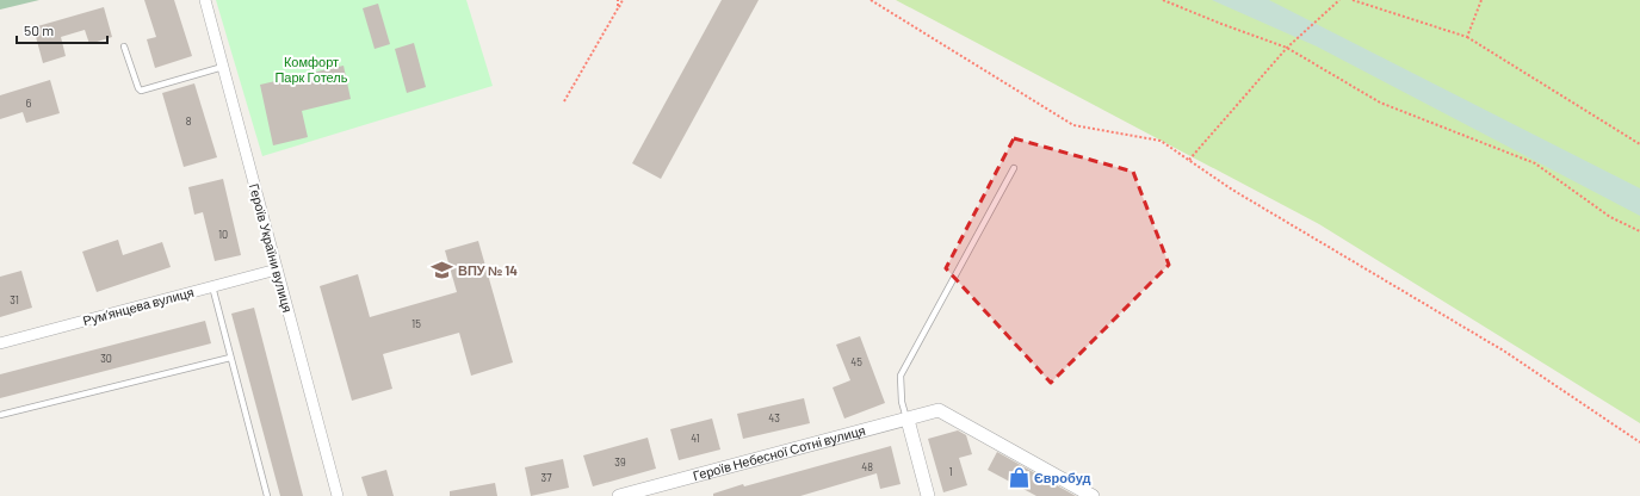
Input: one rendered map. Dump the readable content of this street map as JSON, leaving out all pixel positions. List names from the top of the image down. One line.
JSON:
{"streets":{"street":["Героїв України вулиця","Рум’янцева вулиця","Героїв Небесної Сотні вулиця"]},"crossings":[["Героїв України вулиця","Рум’янцева вулиця"]],"parks":["Комфорт Парк Готель"],"places":{"school or university":["ВПУ № 14"],"shop":["Євробуд"]},"house_numbers":["6","8","10","31","15","30","45","43","41","39","48","1","37"],"scale_bar":"50 m"}
